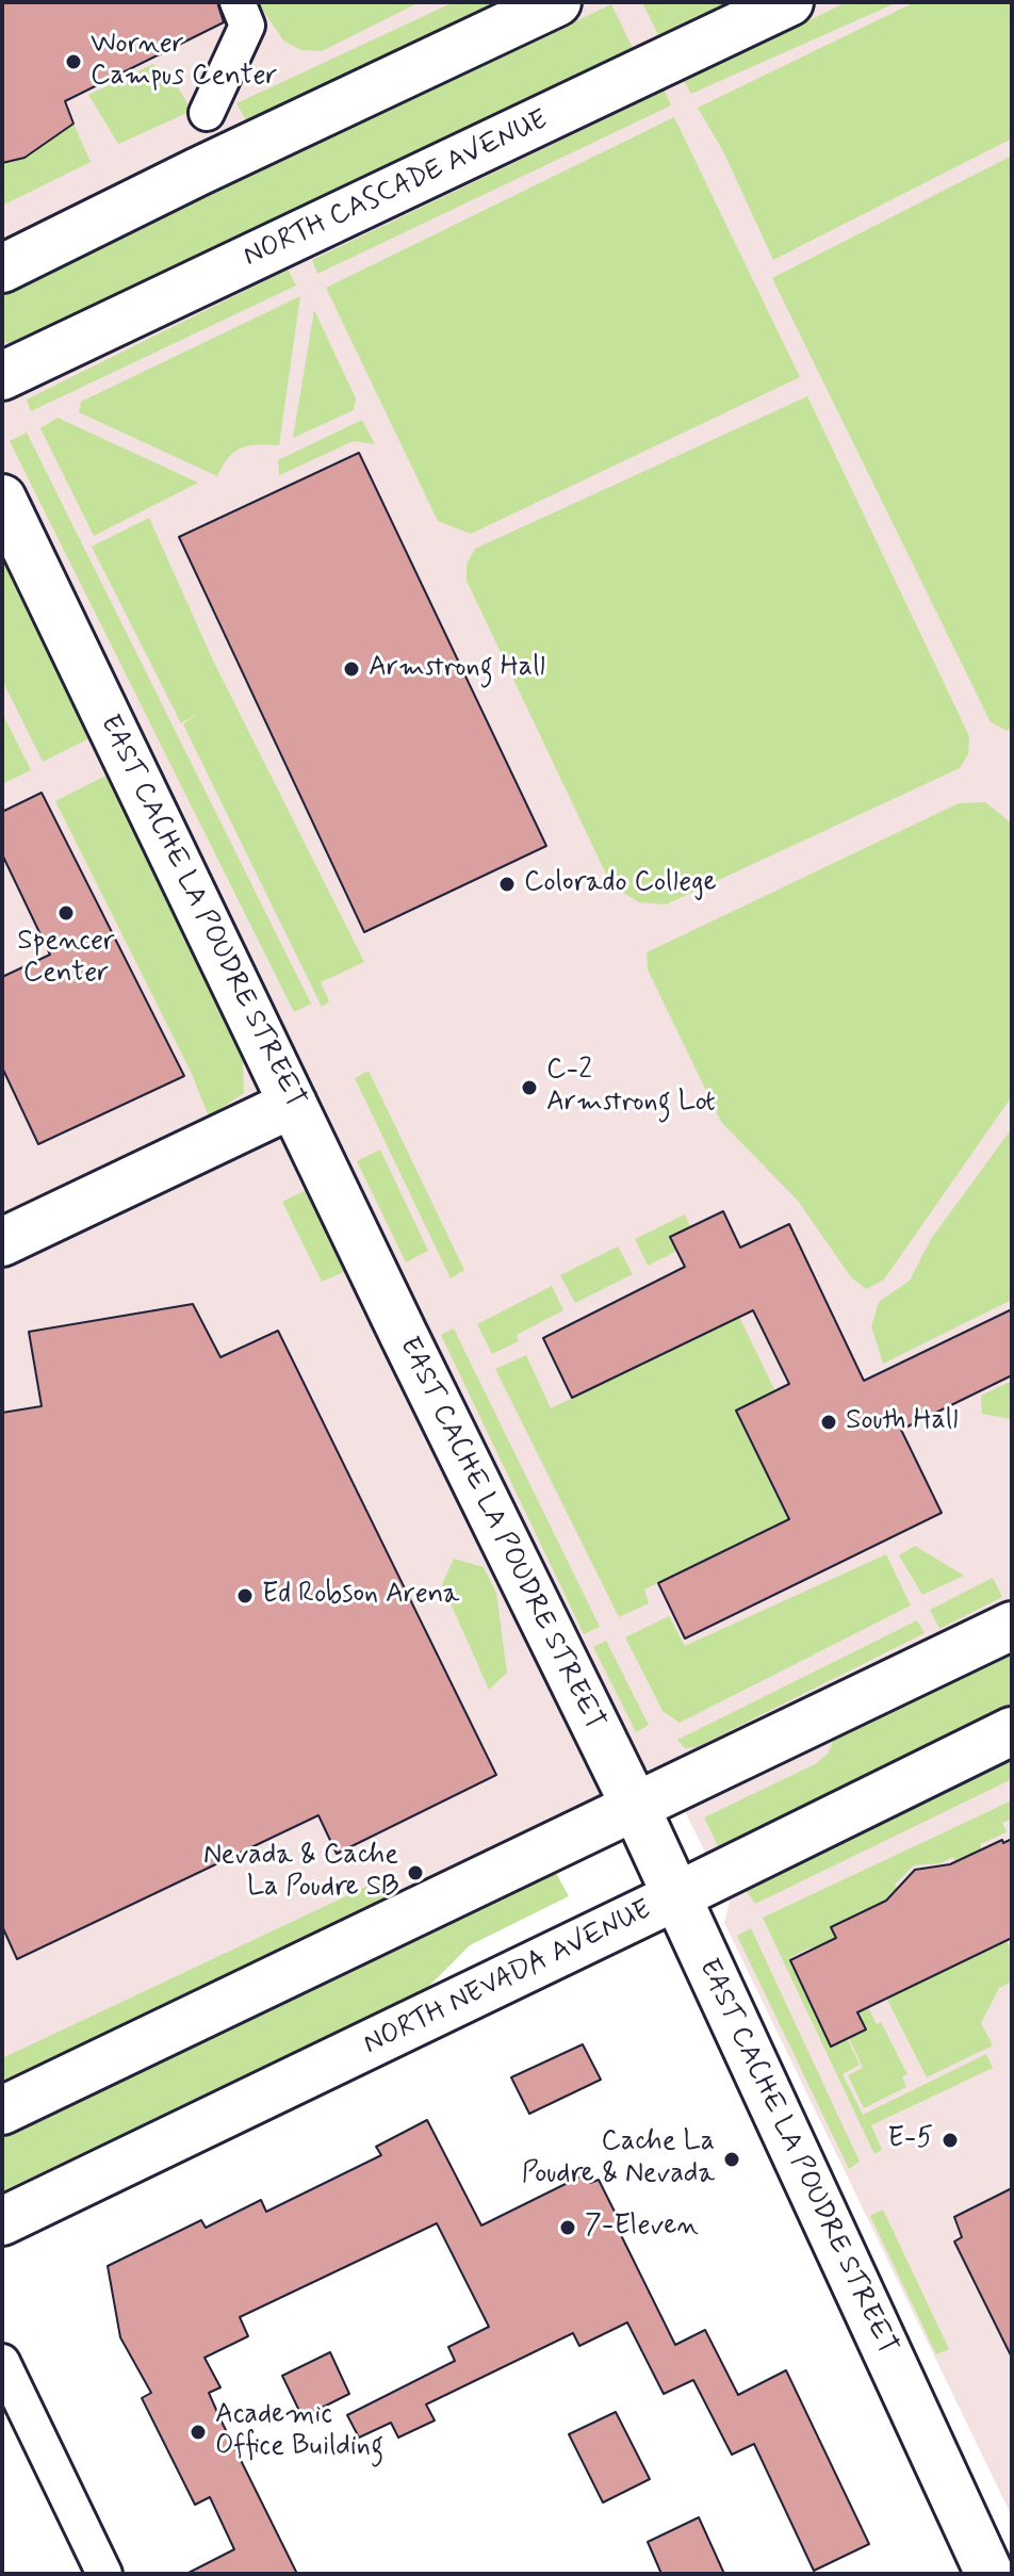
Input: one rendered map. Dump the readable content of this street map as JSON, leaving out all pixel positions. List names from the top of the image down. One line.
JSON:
{"streets":{"main road":["NORTH CASCADE AVENUE","EAST CACHE LA POUDRE STREET","NORTH NEVADA AVENUE"]},"crossings":[["EAST CACHE LA POUDRE STREET","NORTH NEVADA AVENUE"]],"places":["Worner Campus Center","Armstrong Hall","Colorado College","Spencer Center","C-2 Armstrong Lot","South Hall","Ed Robson Arena","Nevada & Cache La Poudre SB","E-5","Cache La Poudre & Nevada","7-Eleven","Academic Office Building"]}
